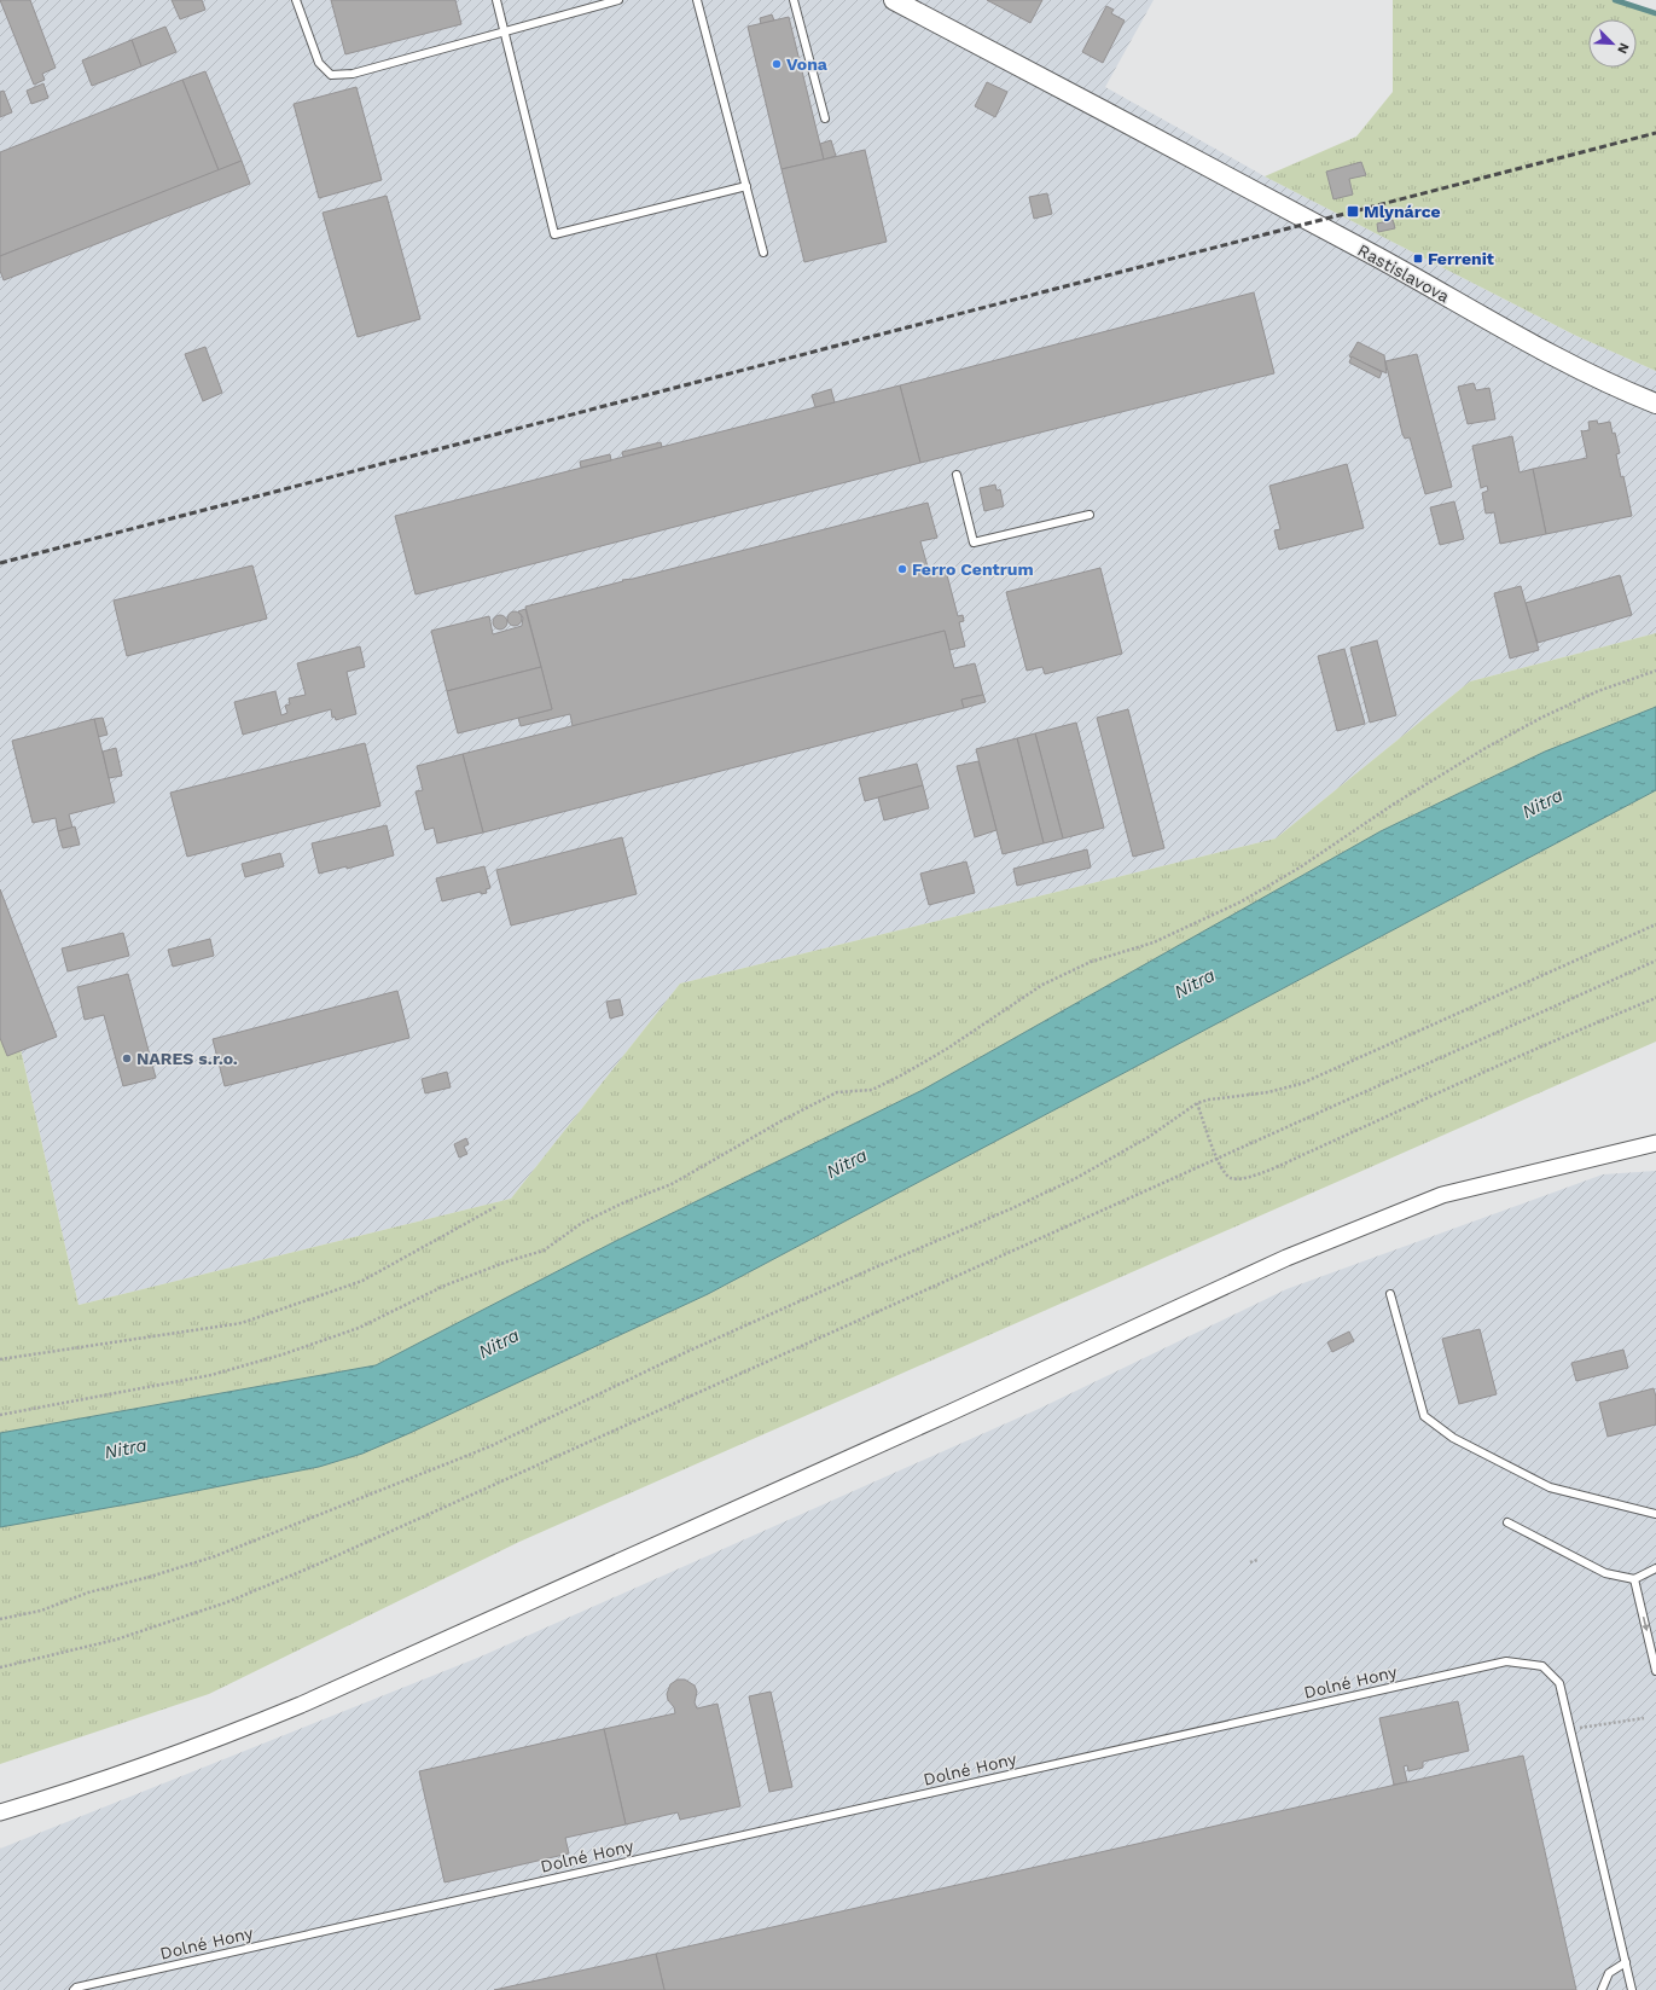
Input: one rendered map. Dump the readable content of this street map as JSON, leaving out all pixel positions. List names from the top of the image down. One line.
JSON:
{"streets":{"street":["Rastislavova"],"lane":["Dolné Hony"]},"water":["Nitra"],"places":{"other":["Vona","Ferro Centrum","NARES s.r.o."],"transit":["Mlynárce","Ferrenit"]},"north":"bottom right"}
